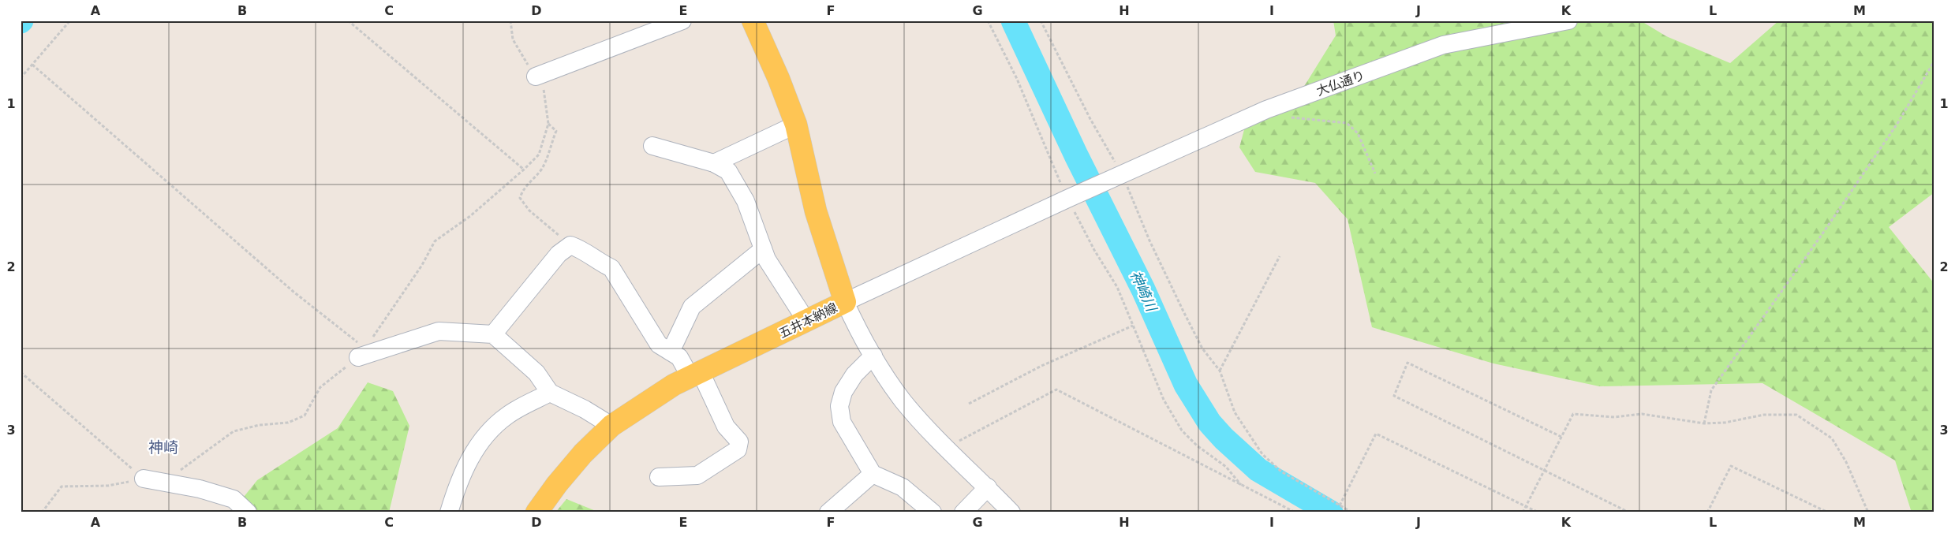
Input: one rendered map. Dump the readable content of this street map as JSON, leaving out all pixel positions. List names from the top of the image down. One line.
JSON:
{"streets":{"main road":["五井本納線"],"street":["大仏通り"]},"crossings":[["大仏通り","五井本納線"]],"districts":["神崎"],"water":["神崎川"],"grid":{"columns":["A","B","C","D","E","F","G","H","I","J","K","L","M"],"rows":["1","2","3"]}}
